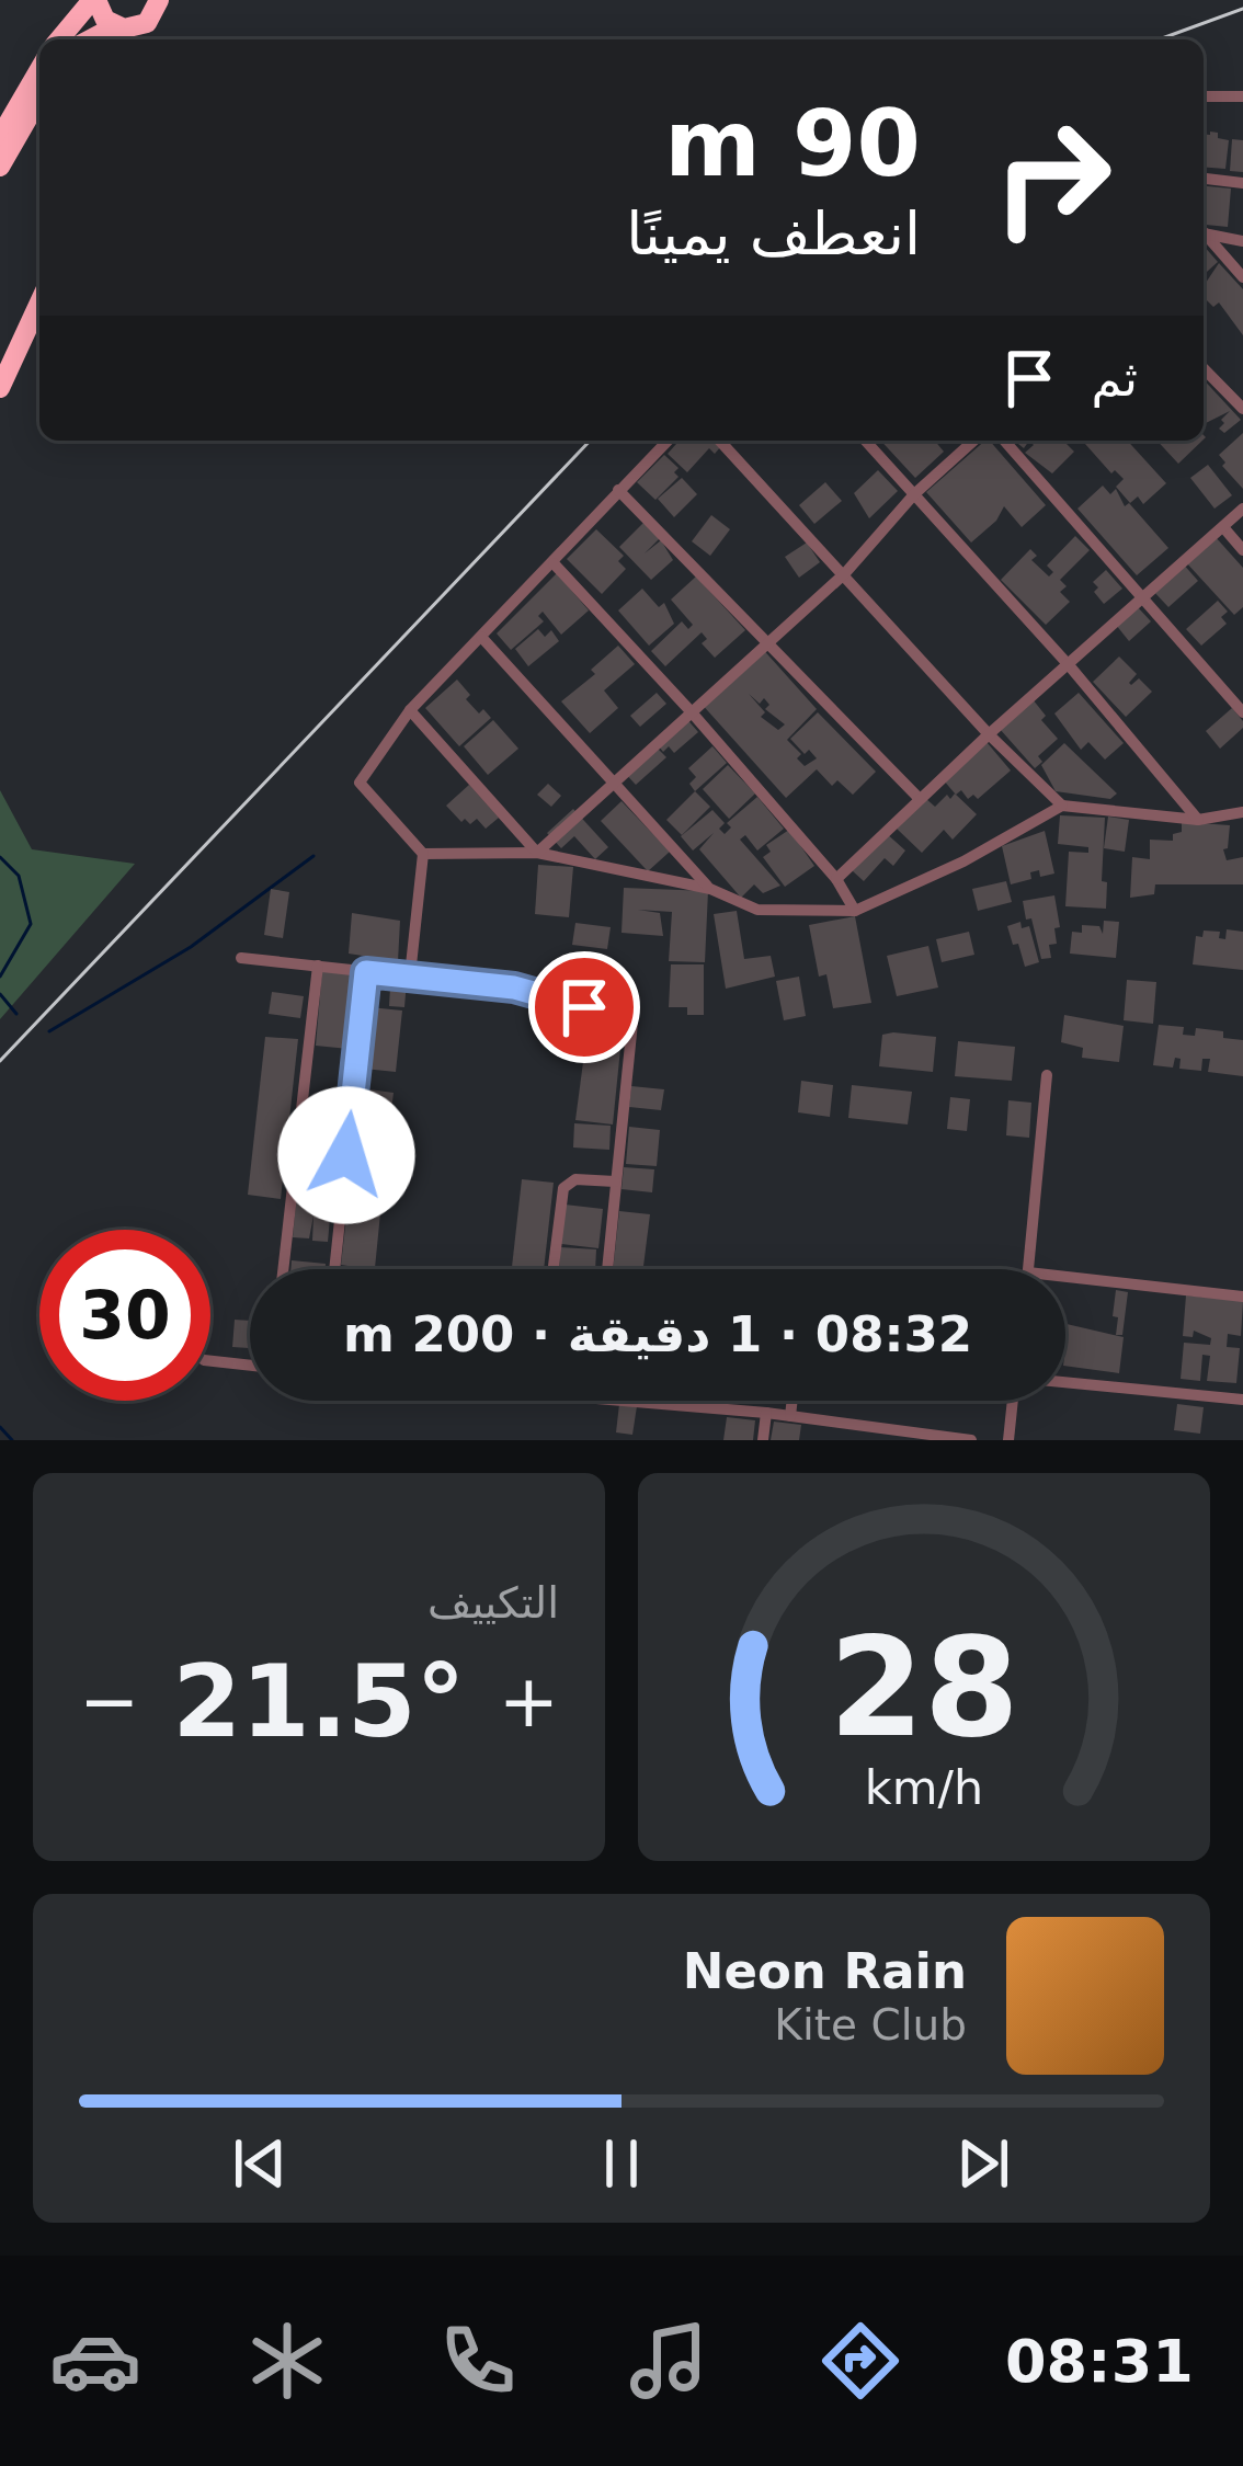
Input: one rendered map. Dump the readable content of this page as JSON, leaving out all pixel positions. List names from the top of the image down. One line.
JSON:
{"page":{"turn":["90 m","انعطف يمينًا"],"then":"ثم","limit":"30","trip":"08:32 · 1 دقيقة · 200 m","tile":"التكييف","heat":["−","21.5°","+"],"song":["Neon Rain","Kite Club"],"tabs":"08:31","gauge":["28","km/h"]}}
